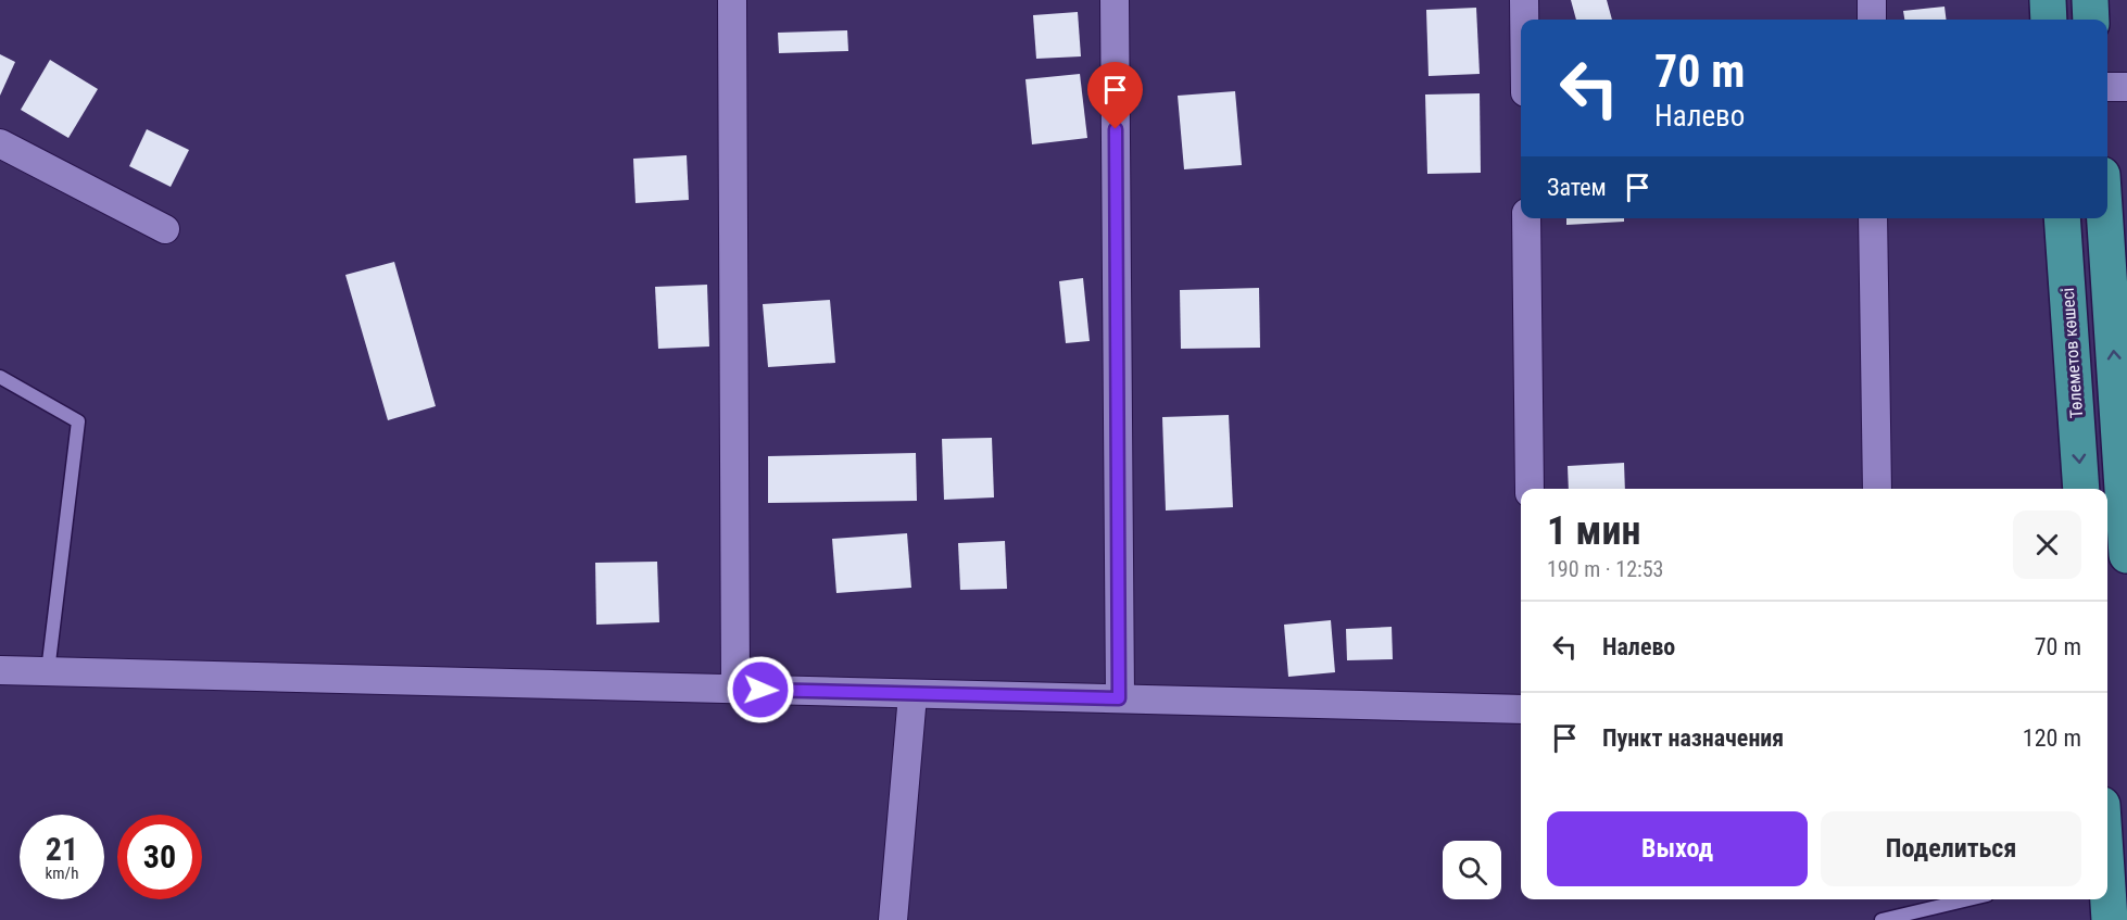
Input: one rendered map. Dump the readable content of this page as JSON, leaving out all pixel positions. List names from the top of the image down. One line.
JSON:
{"streets":{"main road":["Төлеметов көшесі"]},"page":{"turn":["70 m","Налево"],"then":"Затем","heading":["1 мин","190 m · 12:53"],"list":[{"name":"Налево","value":"70 m"},{"name":"Пункт назначения","value":"120 m"}],"buttons":["Выход","Поделиться"],"speed":"21 km/h","limit":"30"}}
